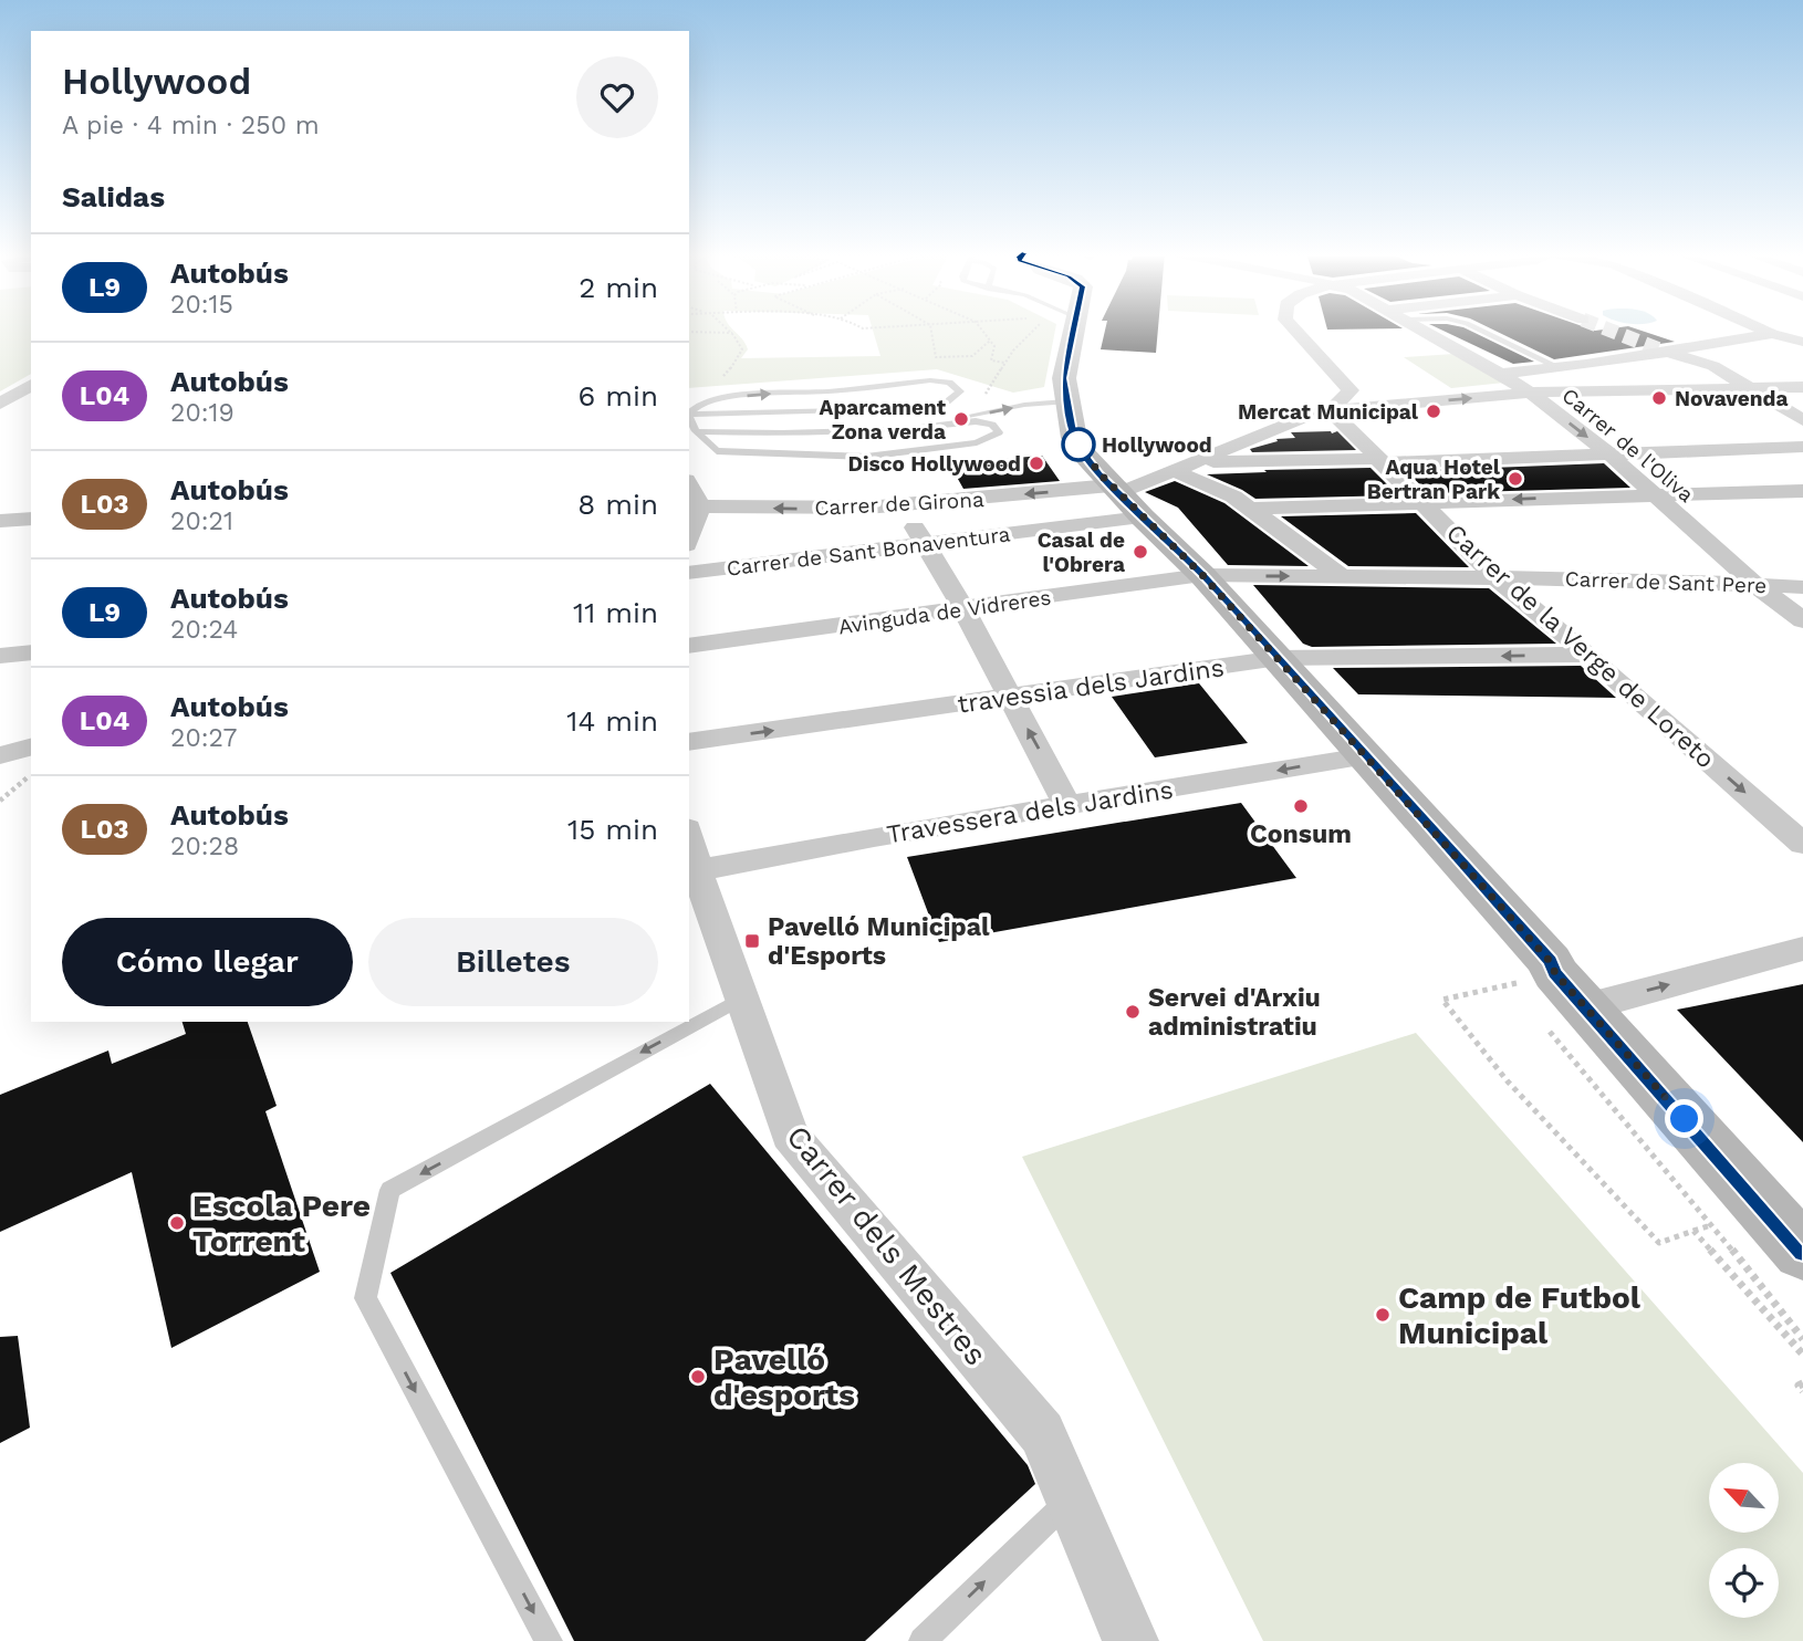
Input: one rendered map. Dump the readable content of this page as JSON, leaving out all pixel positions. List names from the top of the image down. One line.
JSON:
{"streets":{"street":["Carrer de l'Oliva","Carrer de Girona","Carrer de Sant Bonaventura","Carrer de Sant Pere","Avinguda de Vidreres","Carrer de la Verge de Loreto","travessia dels Jardins","Travessera dels Jardins","Carrer dels Mestres"]},"crossings":[["Carrer de l'Oliva","Carrer de Girona"],["Carrer de l'Oliva","Carrer de Sant Pere"],["Carrer de Girona","Carrer de la Verge de Loreto"],["Carrer de Sant Pere","Avinguda de Vidreres"],["Carrer de Sant Pere","Carrer de la Verge de Loreto"],["Carrer de la Verge de Loreto","travessia dels Jardins"],["Travessera dels Jardins","Carrer dels Mestres"]],"one_way":["Carrer de la Verge de Loreto","Travessera dels Jardins"],"places":{"other":["Novavenda","Mercat Municipal","Aparcament Zona verda","Hollywood","Disco Hollywood","Aqua Hotel Bertran Park","Casal de l'Obrera","Consum","Servei d'Arxiu administratiu","Escola Pere Torrent","Camp de Futbol Municipal","Pavelló d'esports"],"transit":["Pavelló Municipal d'Esports"]},"lines":["bus line L9"],"north":"top left","page":{"heading":[["Hollywood","A pie · 4 min · 250 m"],"Salidas"],"list":[{"mark":"L9","name":"Autobús","note":"20:15","value":"2 min"},{"mark":"L04","name":"Autobús","note":"20:19","value":"6 min"},{"mark":"L03","name":"Autobús","note":"20:21","value":"8 min"},{"mark":"L9","name":"Autobús","note":"20:24","value":"11 min"},{"mark":"L04","name":"Autobús","note":"20:27","value":"14 min"},{"mark":"L03","name":"Autobús","note":"20:28","value":"15 min"}],"buttons":["Cómo llegar","Billetes"]}}
